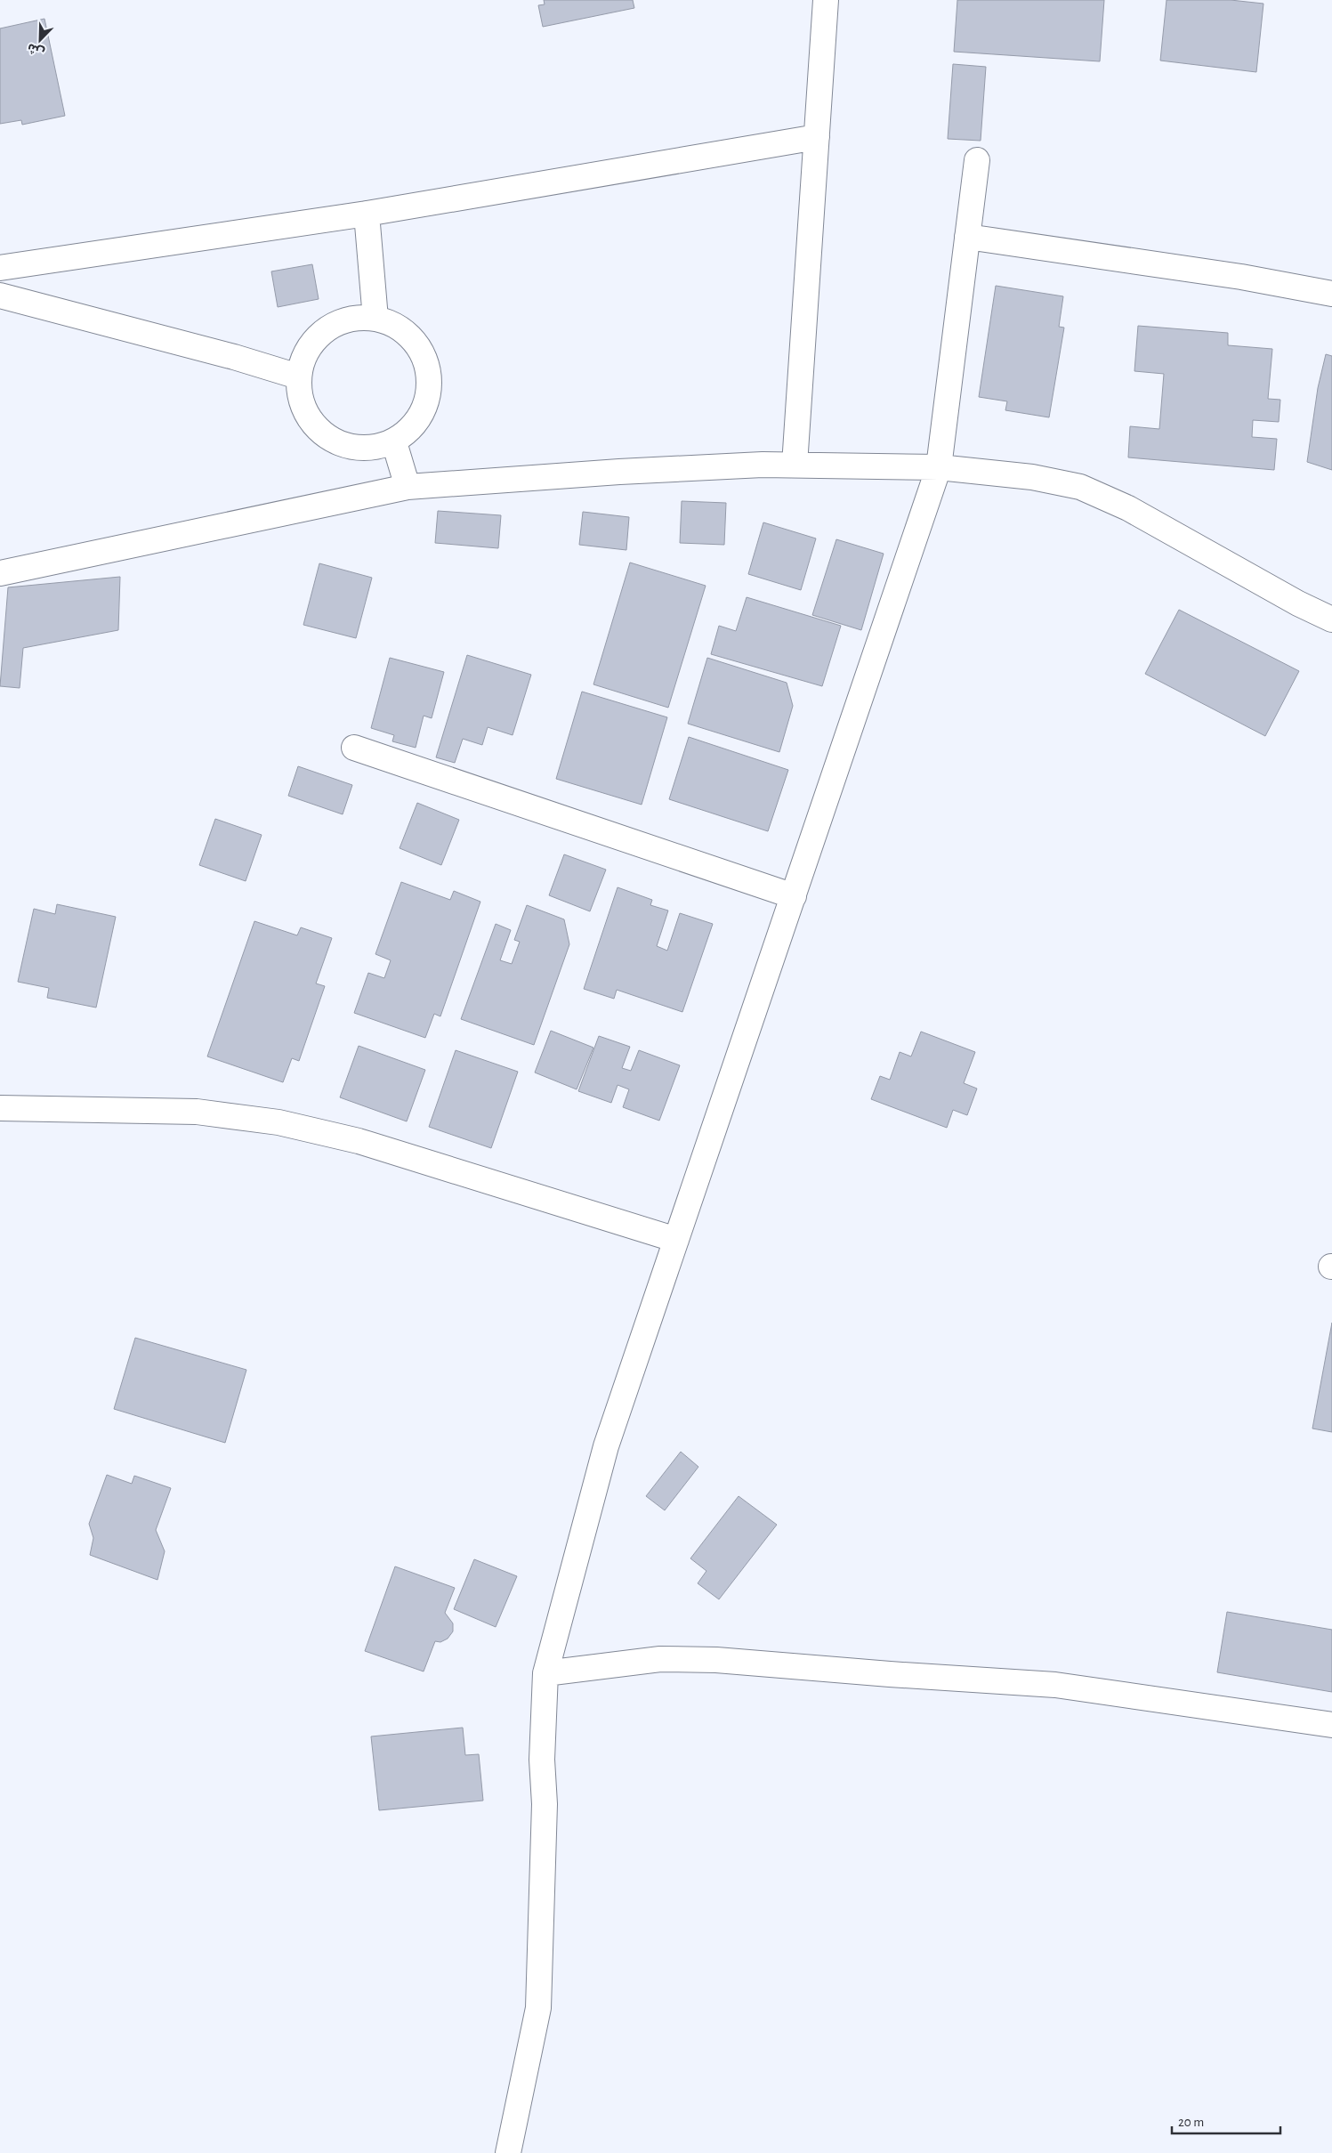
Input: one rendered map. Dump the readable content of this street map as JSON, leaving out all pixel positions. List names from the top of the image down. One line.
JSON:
{"scale_bar":"20 m","north":"bottom left"}
